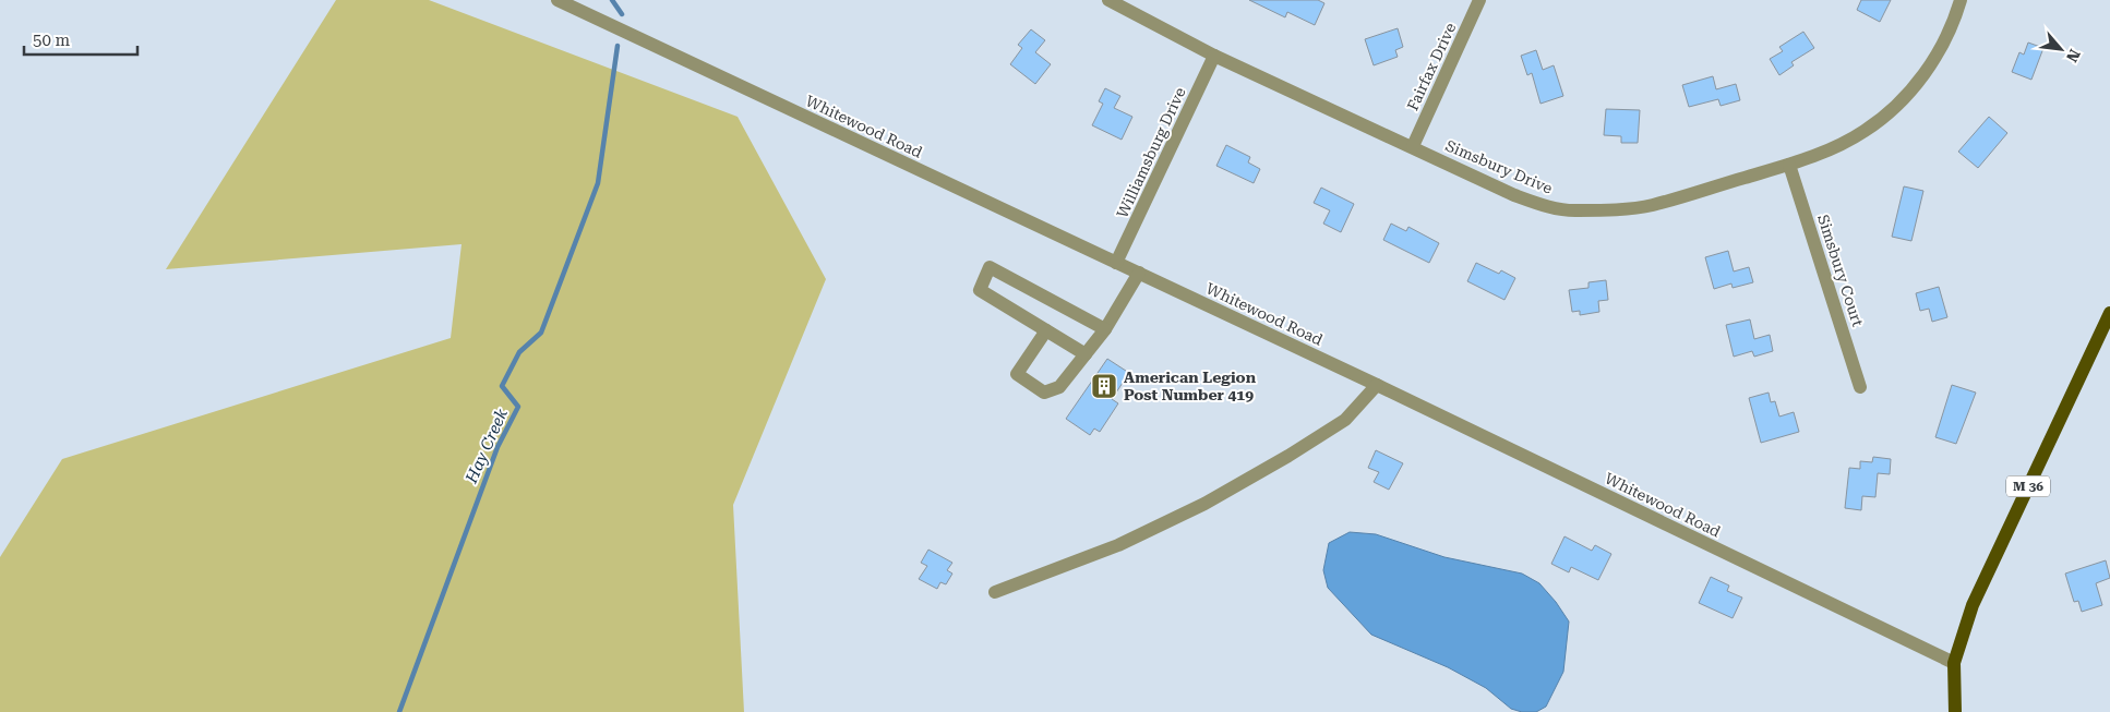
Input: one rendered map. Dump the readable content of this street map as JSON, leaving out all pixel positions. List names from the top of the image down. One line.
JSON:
{"streets":{"main road":["M 36"],"street":["Fairfax Drive","Whitewood Road","Williamsburg Drive","Simsbury Drive","Simsbury Court"]},"crossings":[["Fairfax Drive","Simsbury Drive"],["Whitewood Road","Williamsburg Drive"],["Whitewood Road","M 36"],["Williamsburg Drive","Simsbury Drive"],["Simsbury Drive","Simsbury Court"]],"water":["Hay Creek"],"places":{"building":["American Legion Post Number 419"]},"scale_bar":"50 m","north":"bottom right"}
